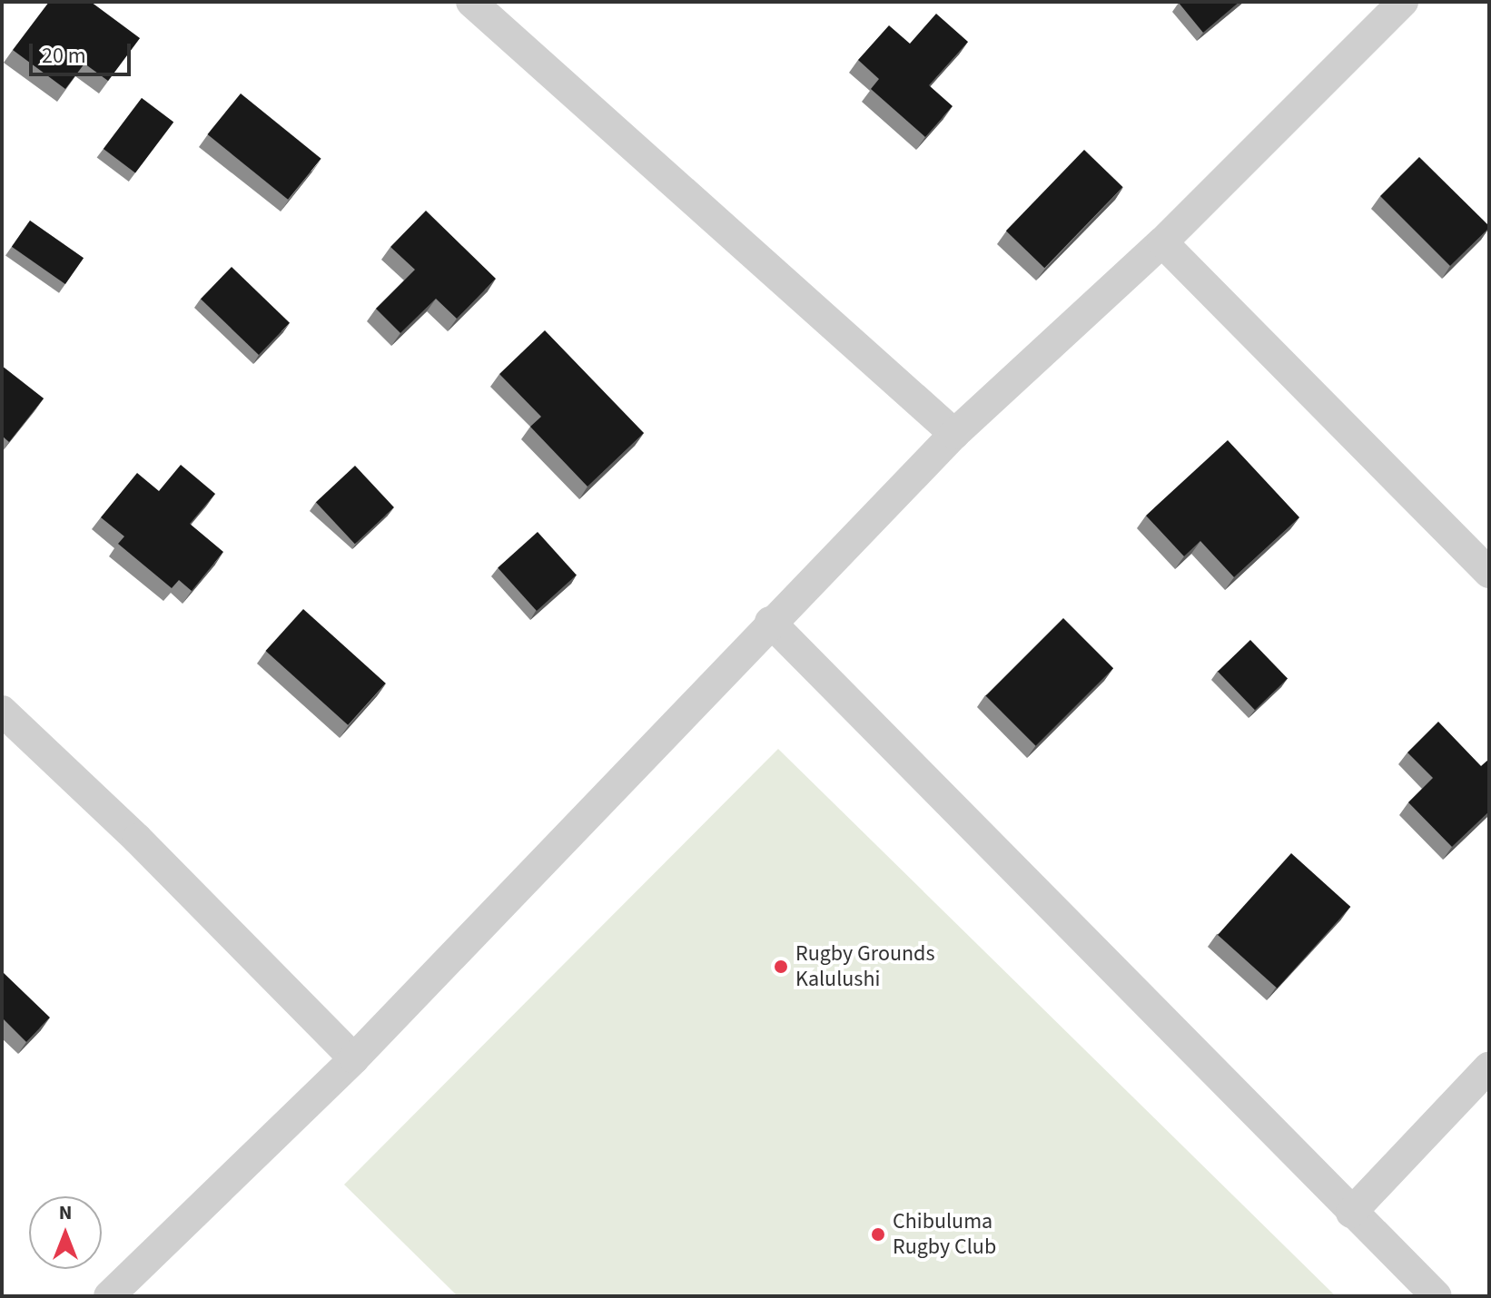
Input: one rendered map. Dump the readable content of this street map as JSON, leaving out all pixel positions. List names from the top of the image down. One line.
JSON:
{"places":["Rugby Grounds Kalulushi","Chibuluma Rugby Club"],"scale_bar":"20 m","north":"top"}
